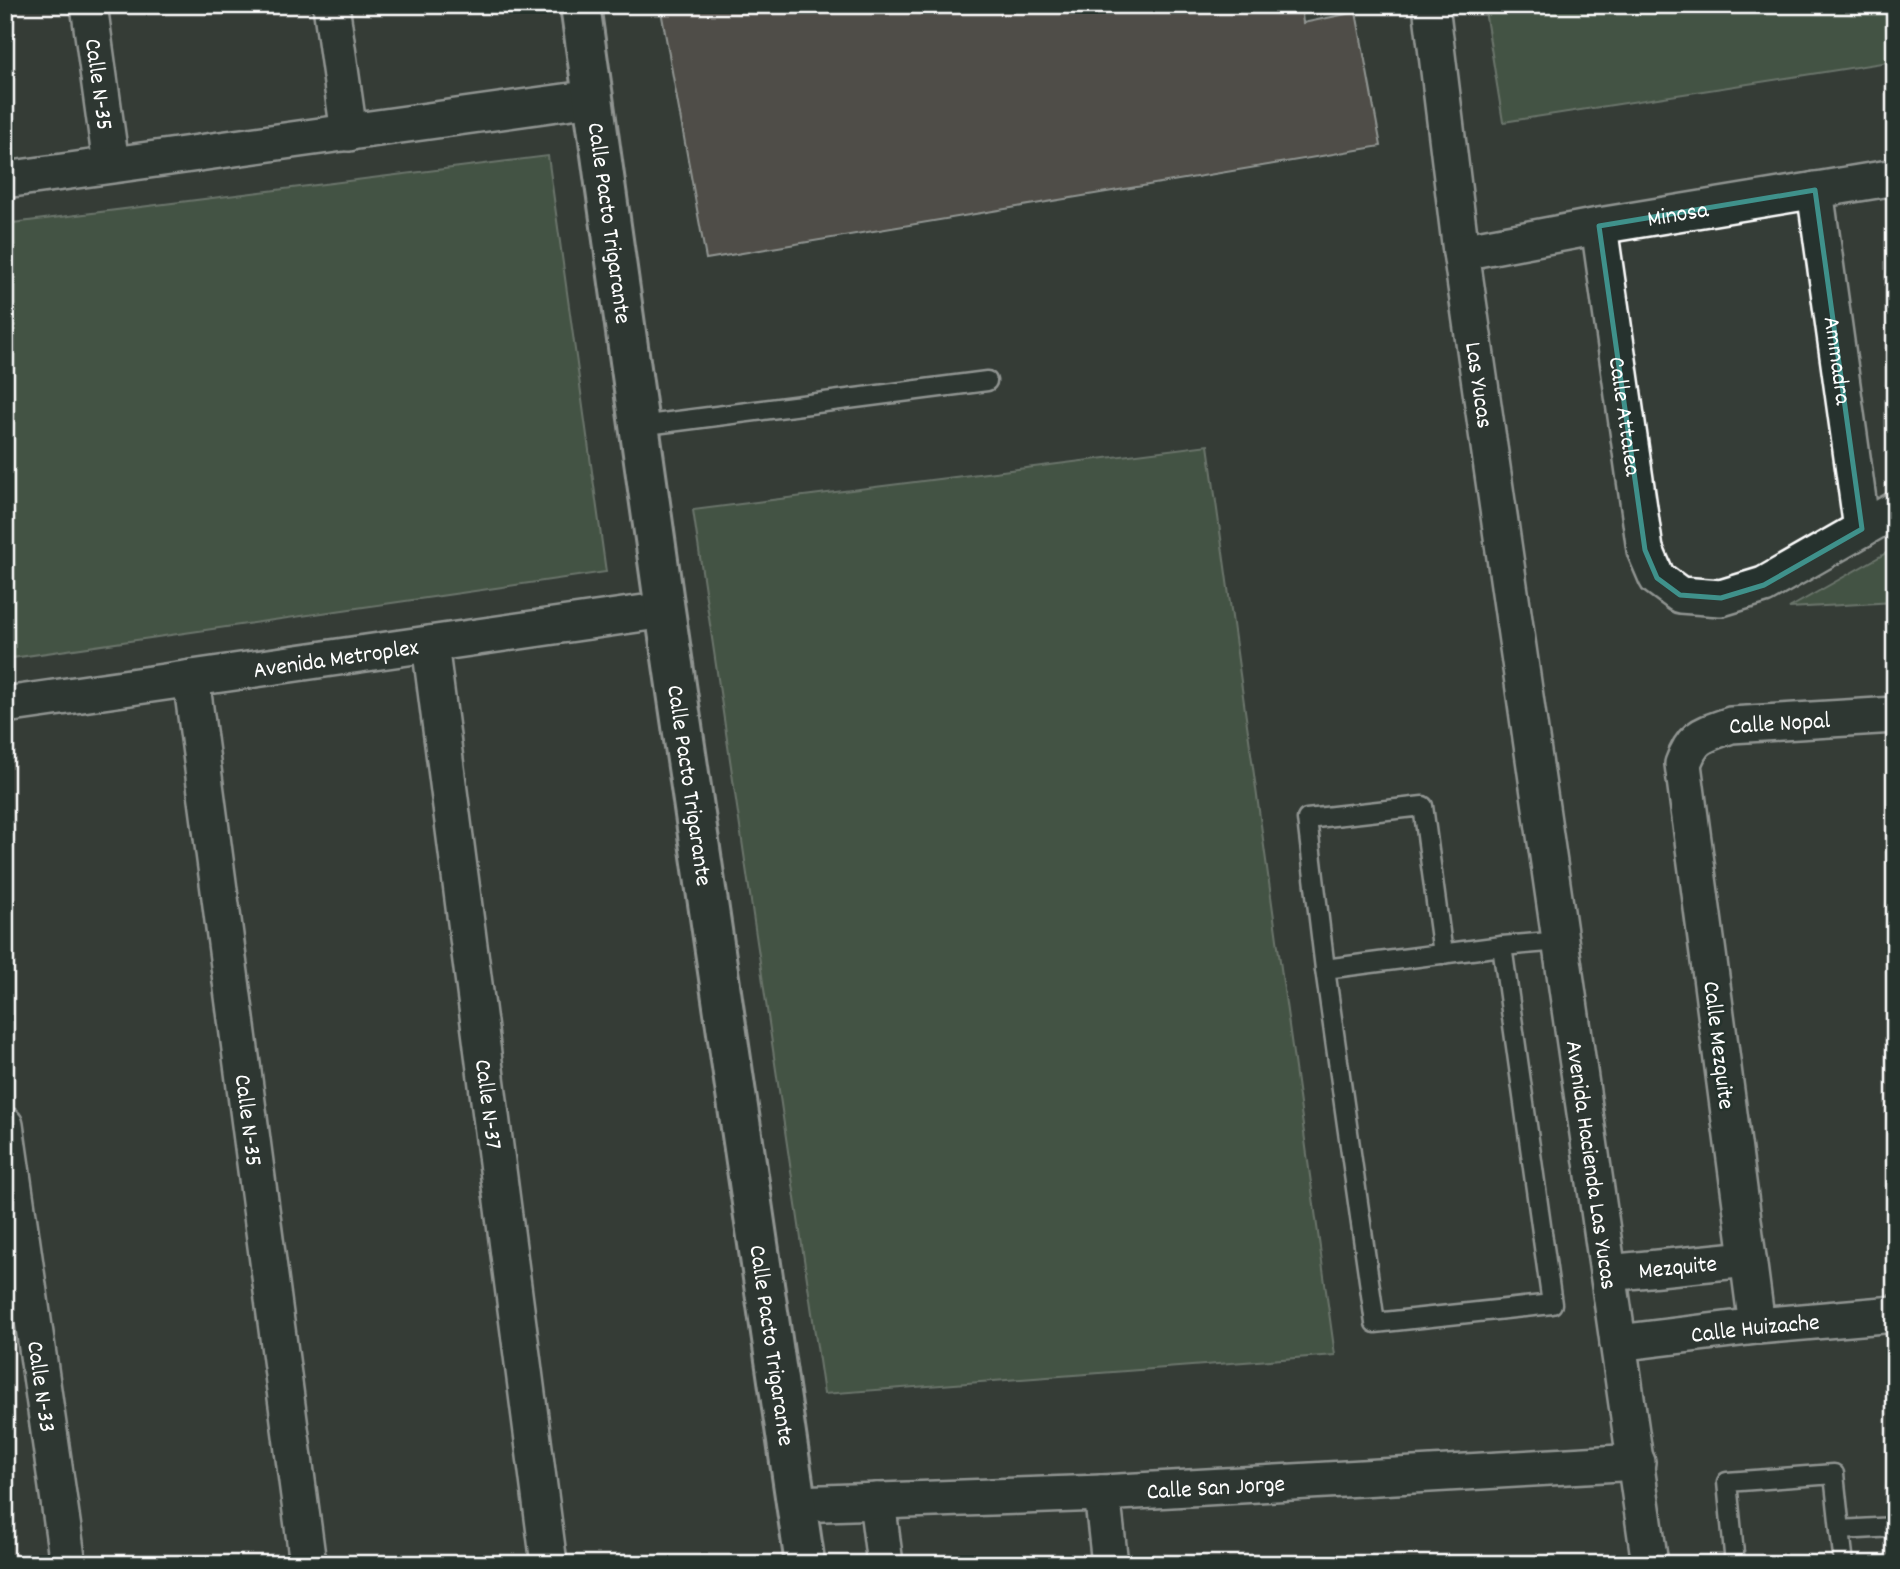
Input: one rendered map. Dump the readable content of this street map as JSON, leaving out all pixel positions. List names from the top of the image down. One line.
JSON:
{"streets":{"street":["Calle N-35","Minosa","Calle Pacto Trigarante","Ammadra","Las Yucas","Calle Attalea","Avenida Metroplex","Calle Nopal","Calle Mezquite","Calle N-37","Avenida Hacienda Las Yucas","Mezquite","Calle Huizache","Calle N-33","Calle San Jorge"]},"crossings":[["Calle N-35","Avenida Metroplex"],["Minosa","Ammadra"],["Minosa","Las Yucas"],["Minosa","Calle Attalea"],["Calle Pacto Trigarante","Avenida Metroplex"],["Calle Pacto Trigarante","Calle San Jorge"],["Ammadra","Calle Attalea"],["Las Yucas","Avenida Hacienda Las Yucas"],["Avenida Metroplex","Calle N-37"],["Calle Nopal","Calle Mezquite"],["Calle Mezquite","Mezquite"],["Calle Mezquite","Calle Huizache"],["Avenida Hacienda Las Yucas","Mezquite"],["Avenida Hacienda Las Yucas","Calle Huizache"],["Avenida Hacienda Las Yucas","Calle San Jorge"]]}
